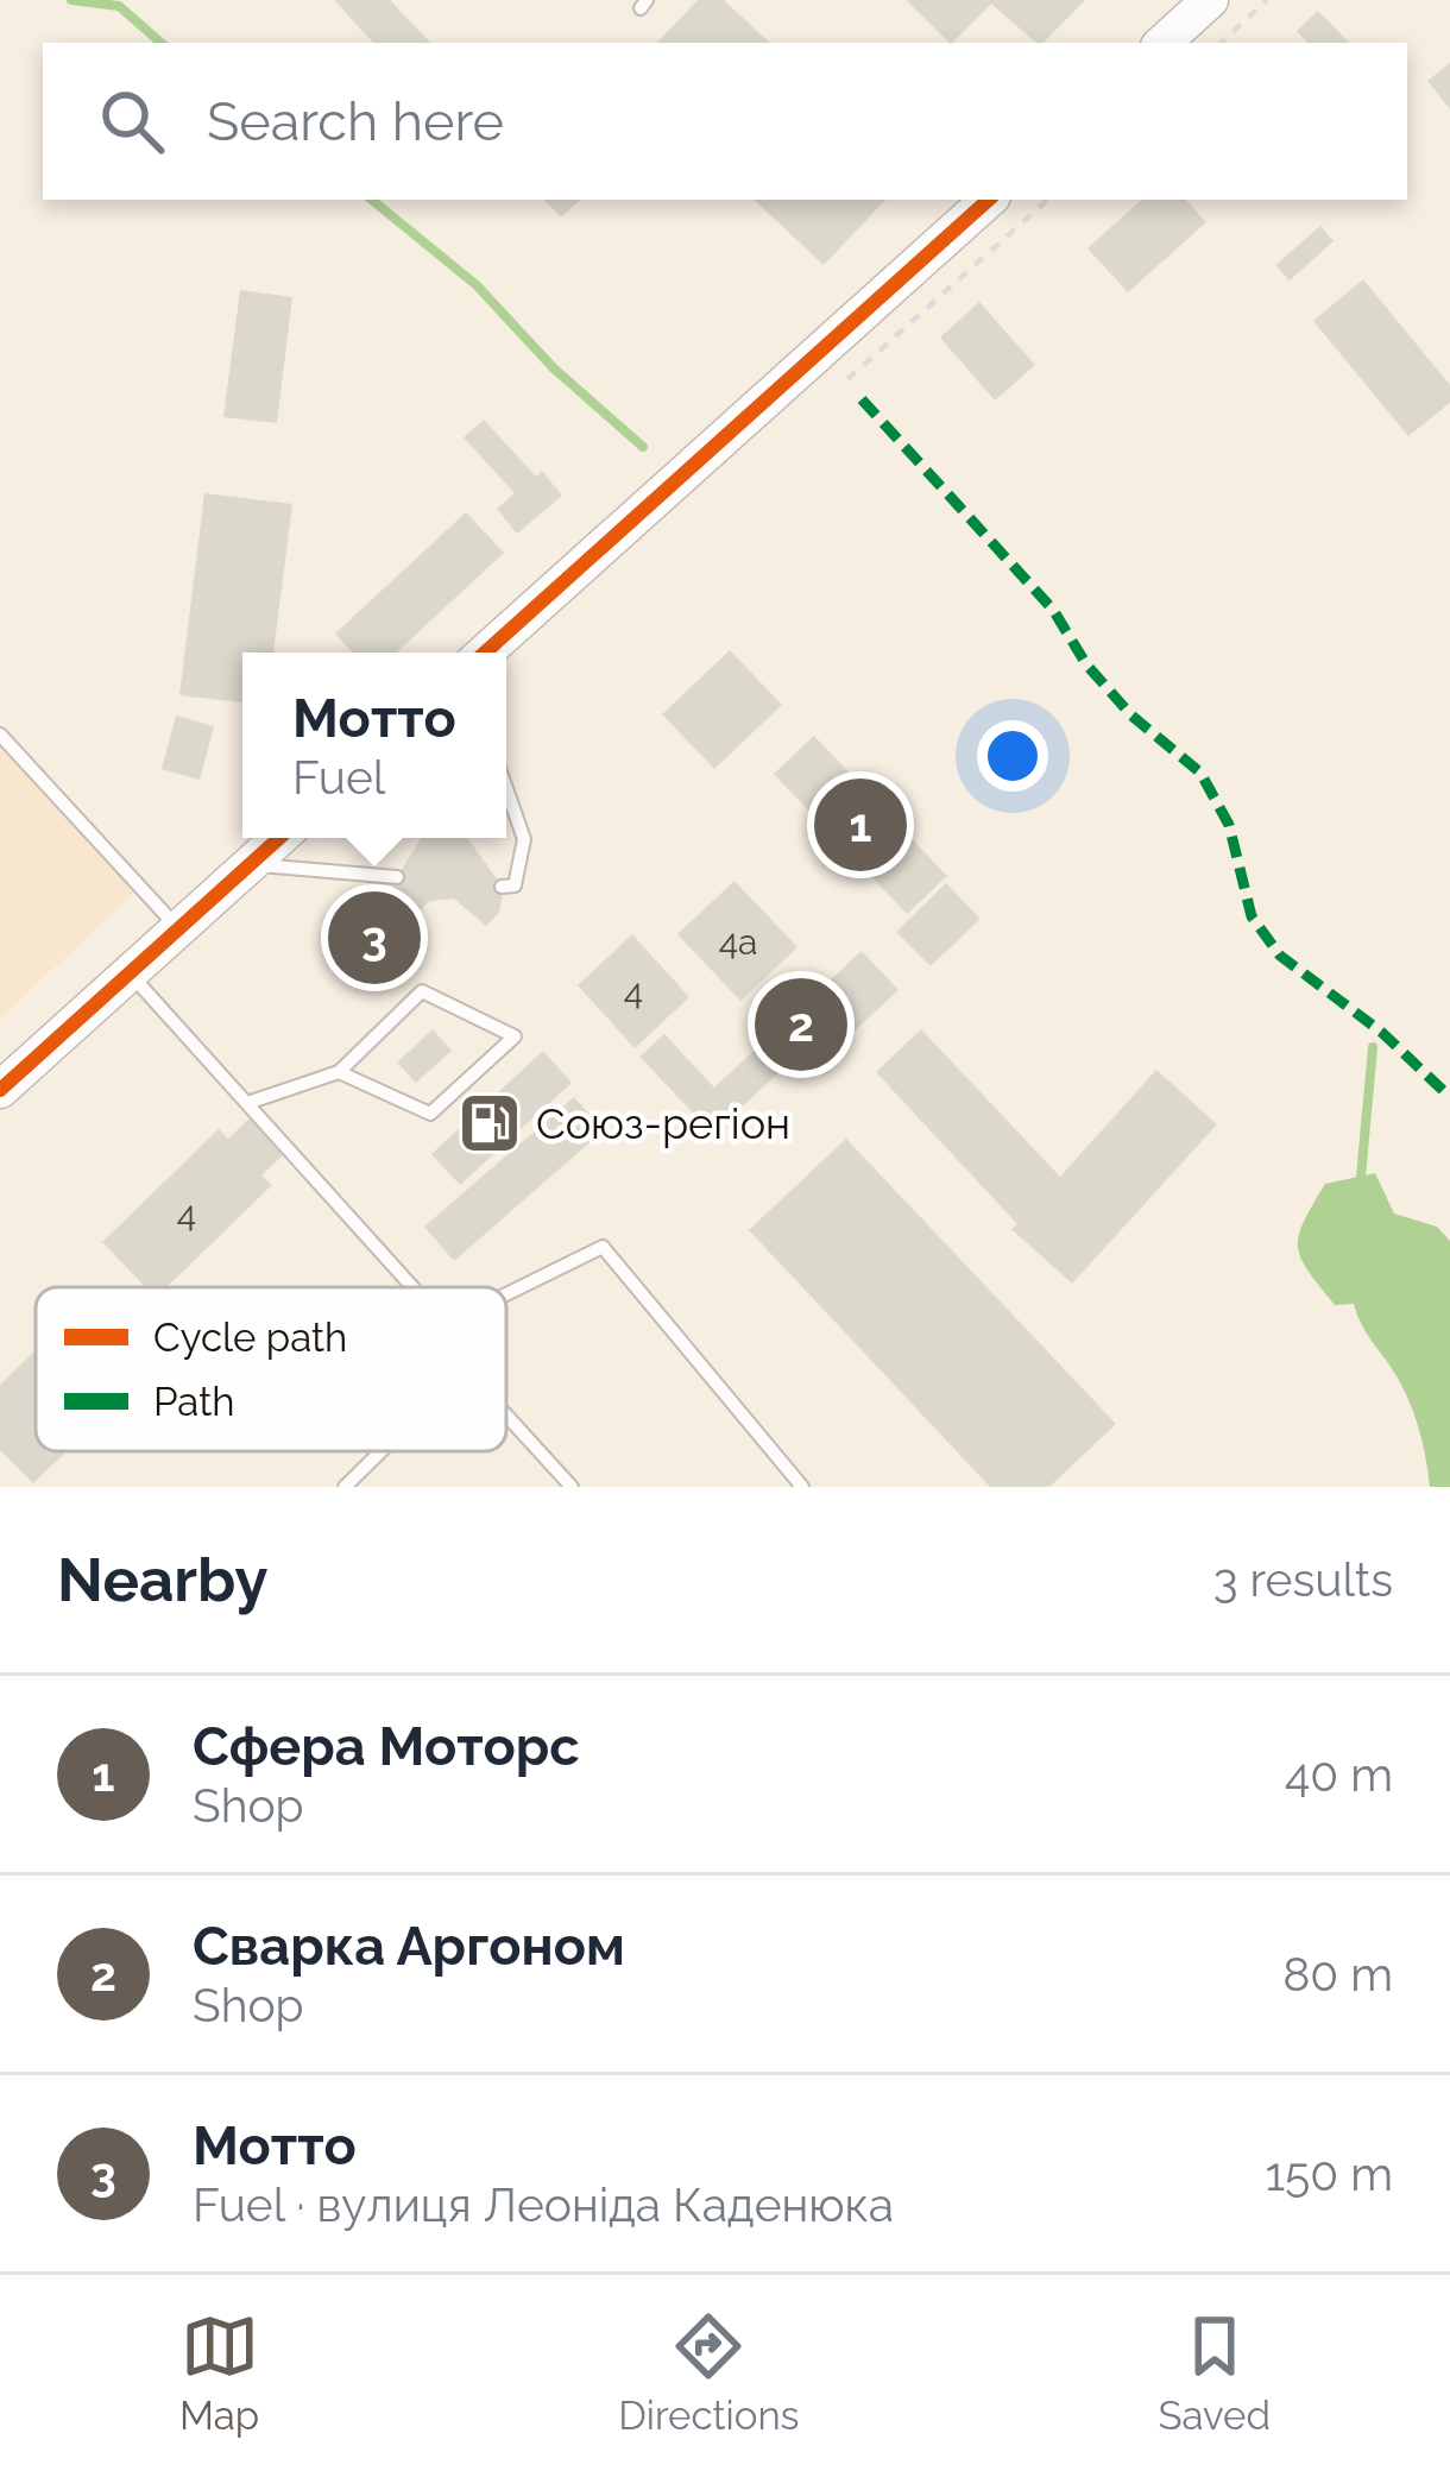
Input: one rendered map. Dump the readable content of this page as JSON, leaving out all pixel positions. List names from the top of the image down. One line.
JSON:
{"places":{"fuel station":["Союз-регіон"]},"house_numbers":["4а","4","4"],"legend":["Cycle path","Path"],"page":{"search":"Search here","popup":["Мотто","Fuel"],"pins":["1","3","2"],"heading":["Nearby","3 results"],"list":[{"mark":"1","name":"Сфера Моторс","note":"Shop","value":"40 m"},{"mark":"2","name":"Сварка Аргоном","note":"Shop","value":"80 m"},{"mark":"3","name":"Мотто","note":"Fuel · вулиця Леоніда Каденюка","value":"150 m"}],"nav":["Map","Directions","Saved"]}}
